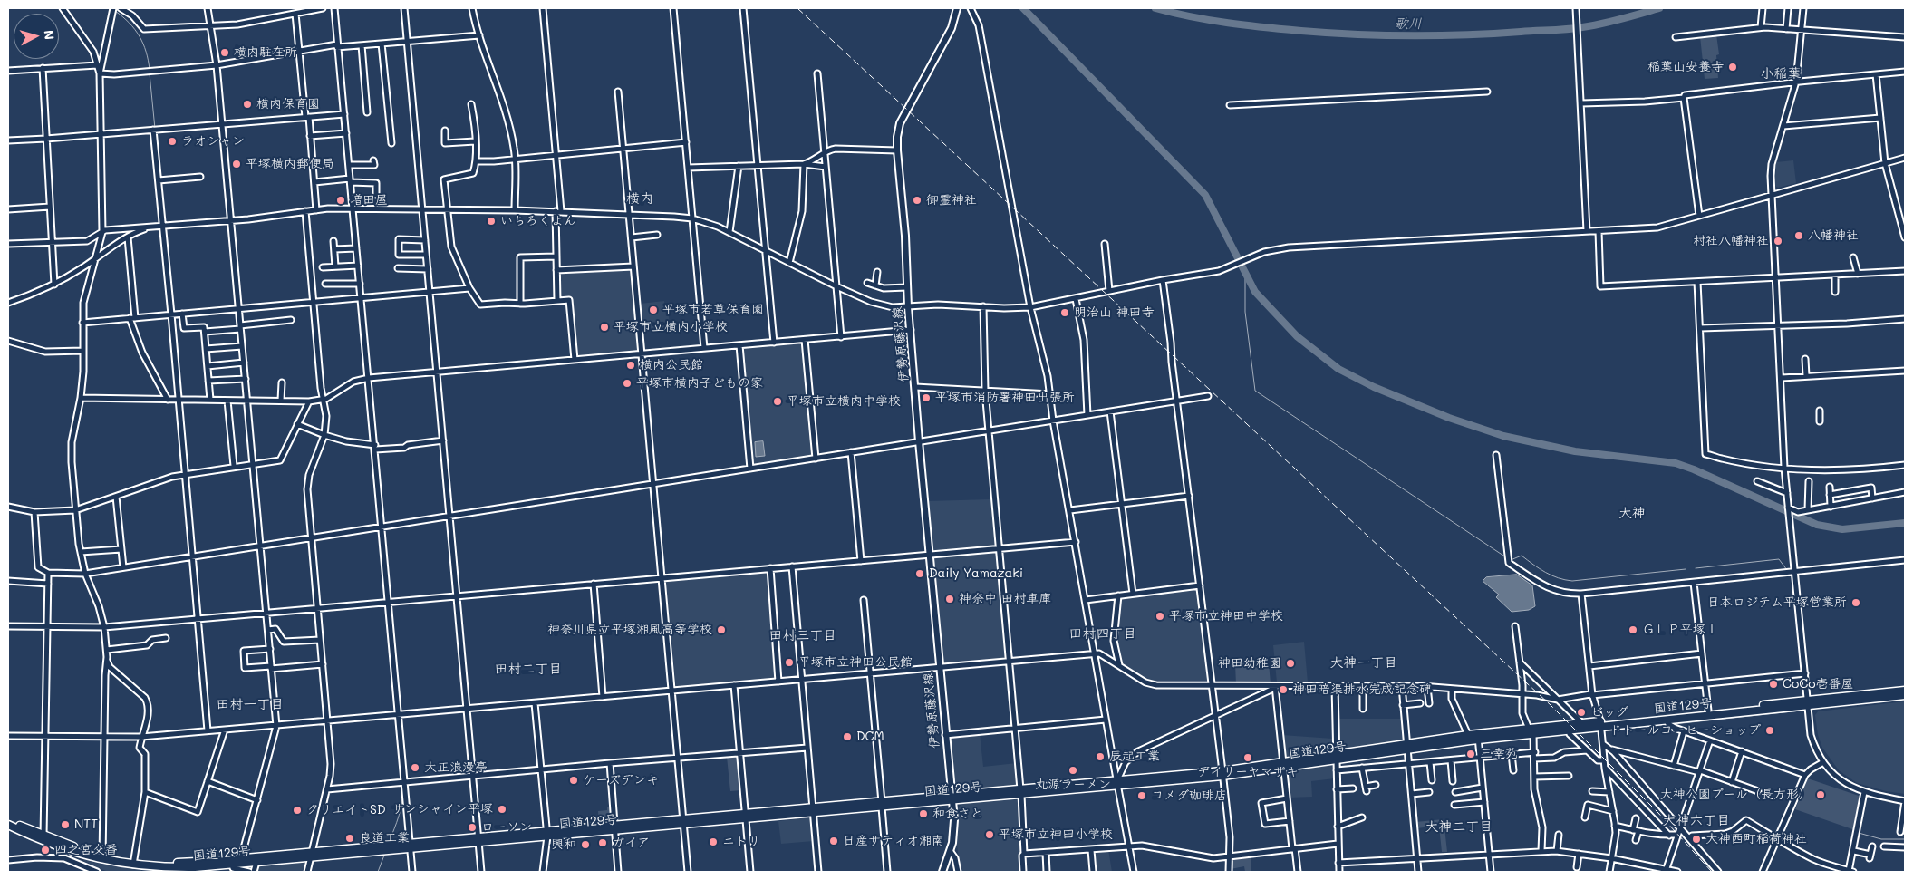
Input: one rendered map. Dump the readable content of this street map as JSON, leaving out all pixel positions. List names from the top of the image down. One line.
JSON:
{"streets":{"highway":["国道129号"],"main road":["伊勢原藤沢線"]},"crossings":[["伊勢原藤沢線","国道129号"]],"districts":["小稲葉","横内","大神","田村四丁目","田村三丁目","大神一丁目","田村二丁目","田村一丁目","大神六丁目","大神二丁目"],"water":["歌川"],"places":["横内駐在所","稲葉山安養寺","横内保育園","ラオシャン","平塚横内郵便局","増田屋","御霊神社","いちろくよん","八幡神社","村社八幡神社","平塚市若草保育園","明治山 神田寺","平塚市立横内小学校","横内公民館","平塚市横内子どもの家","平塚市消防署神田出張所","平塚市立横内中学校","Daily Yamazaki","神奈中 田村車庫","日本ロジテム平塚営業所","平塚市立神田中学校","神奈川県立平塚湘風高等学校","ＧＬＰ平塚Ⅰ","平塚市立神田公民館","神田幼稚園","CoCo壱番屋","神田暗渠排水完成記念碑","ビッグ","ドトールコーヒーショップ","DCM","三幸苑","辰起工業","デイリーヤマザキ","大正浪漫亭","丸源ラーメン","ケーズデンキ","大神公園プール（長方形）","コメダ珈琲店","サンシャイン平塚","クリエイトSD","和食さと","NTT","ローソン","平塚市立神田小学校","良道工業","大神西町稲荷神社","日産サティオ湘南","ニトリ","ガイア","興和","四之宮交番"],"north":"right"}
